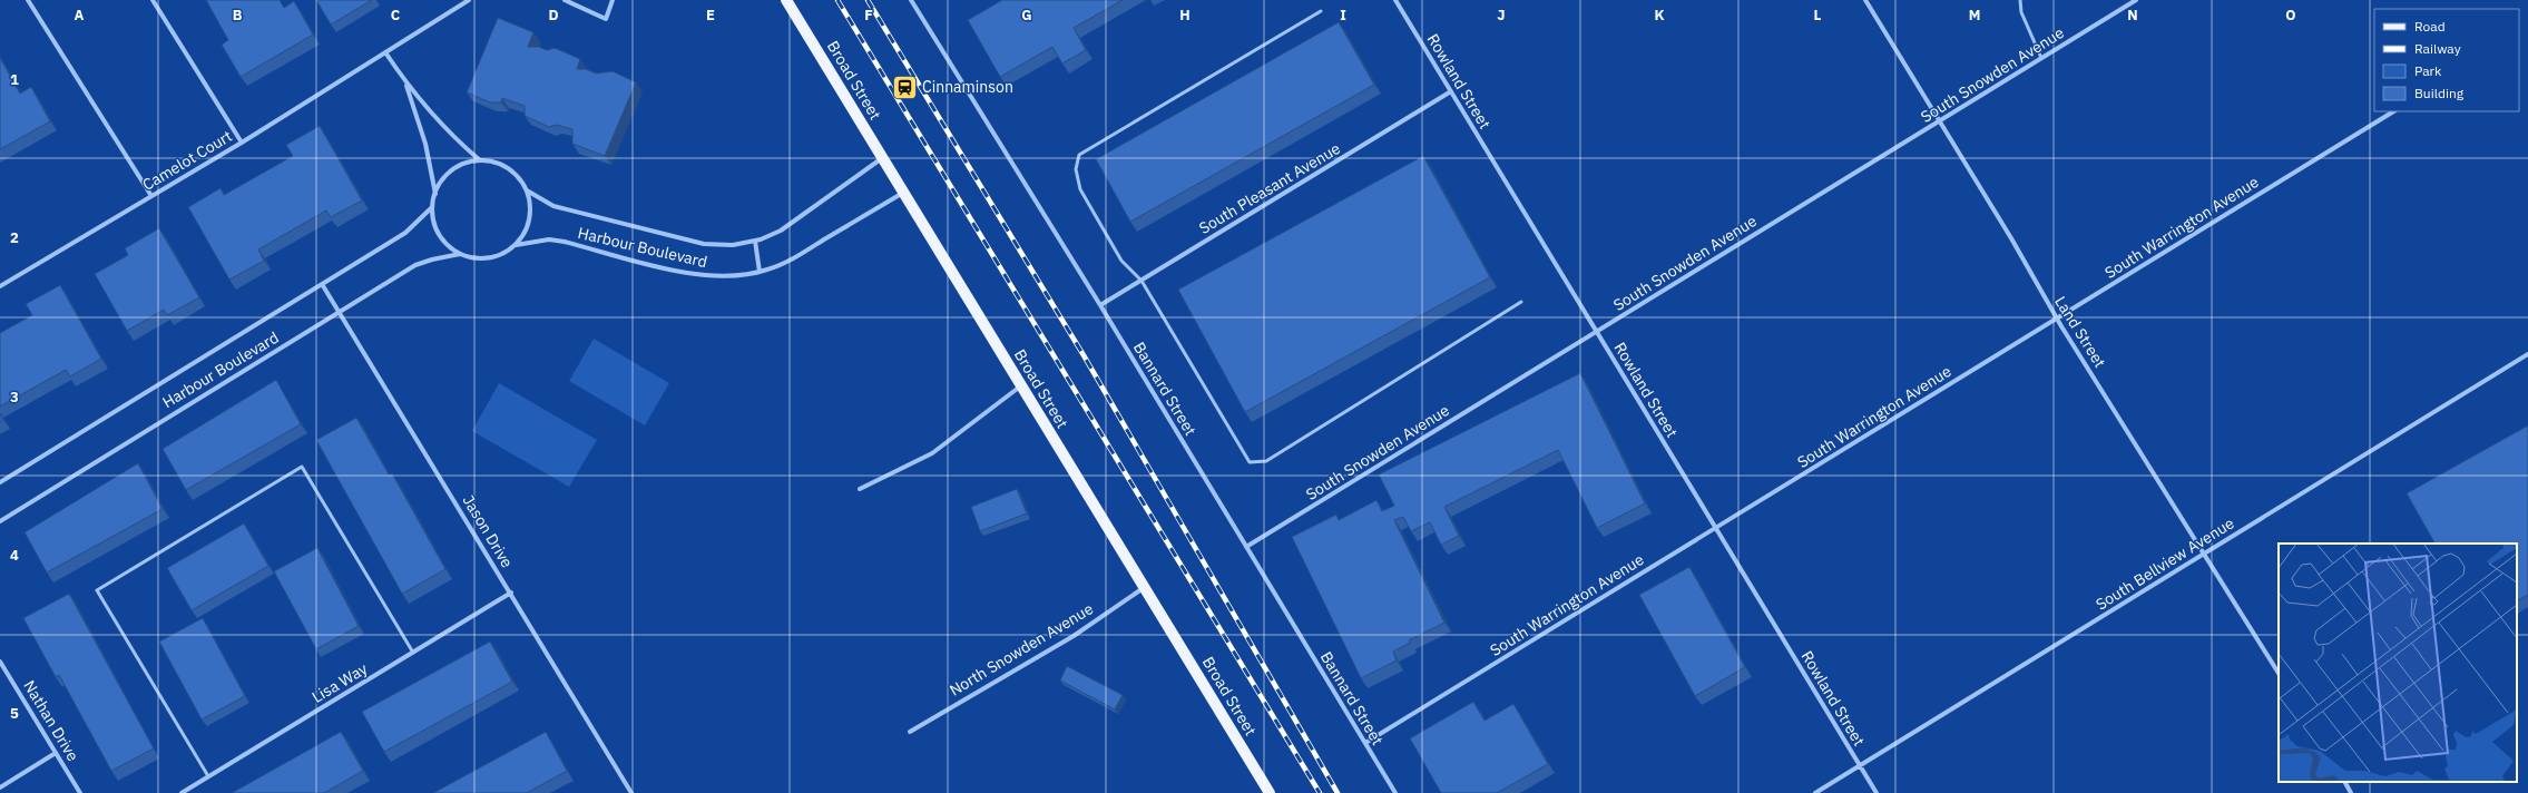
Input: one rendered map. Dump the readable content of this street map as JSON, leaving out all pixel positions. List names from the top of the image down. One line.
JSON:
{"streets":{"main road":["Broad Street"],"street":["South Snowden Avenue","Rowland Street","Camelot Court","South Pleasant Avenue","South Warrington Avenue","Harbour Boulevard","Land Street","Bannard Street","Jason Drive","South Bellview Avenue","North Snowden Avenue","Lisa Way","Nathan Drive"]},"crossings":[["South Snowden Avenue","Rowland Street"],["South Snowden Avenue","Land Street"],["South Snowden Avenue","Bannard Street"],["Broad Street","Harbour Boulevard"],["Broad Street","North Snowden Avenue"],["Rowland Street","South Pleasant Avenue"],["Rowland Street","South Warrington Avenue"],["Rowland Street","South Bellview Avenue"],["South Pleasant Avenue","Bannard Street"],["South Warrington Avenue","Land Street"],["South Warrington Avenue","Bannard Street"],["Harbour Boulevard","Jason Drive"],["Land Street","South Bellview Avenue"],["Jason Drive","Lisa Way"]],"places":{"station":["Cinnaminson"]},"legend":["Road","Railway","Park","Building"],"grid":{"columns":["A","B","C","D","E","F","G","H","I","J","K","L","M","N","O"],"rows":["1","2","3","4","5"]}}
